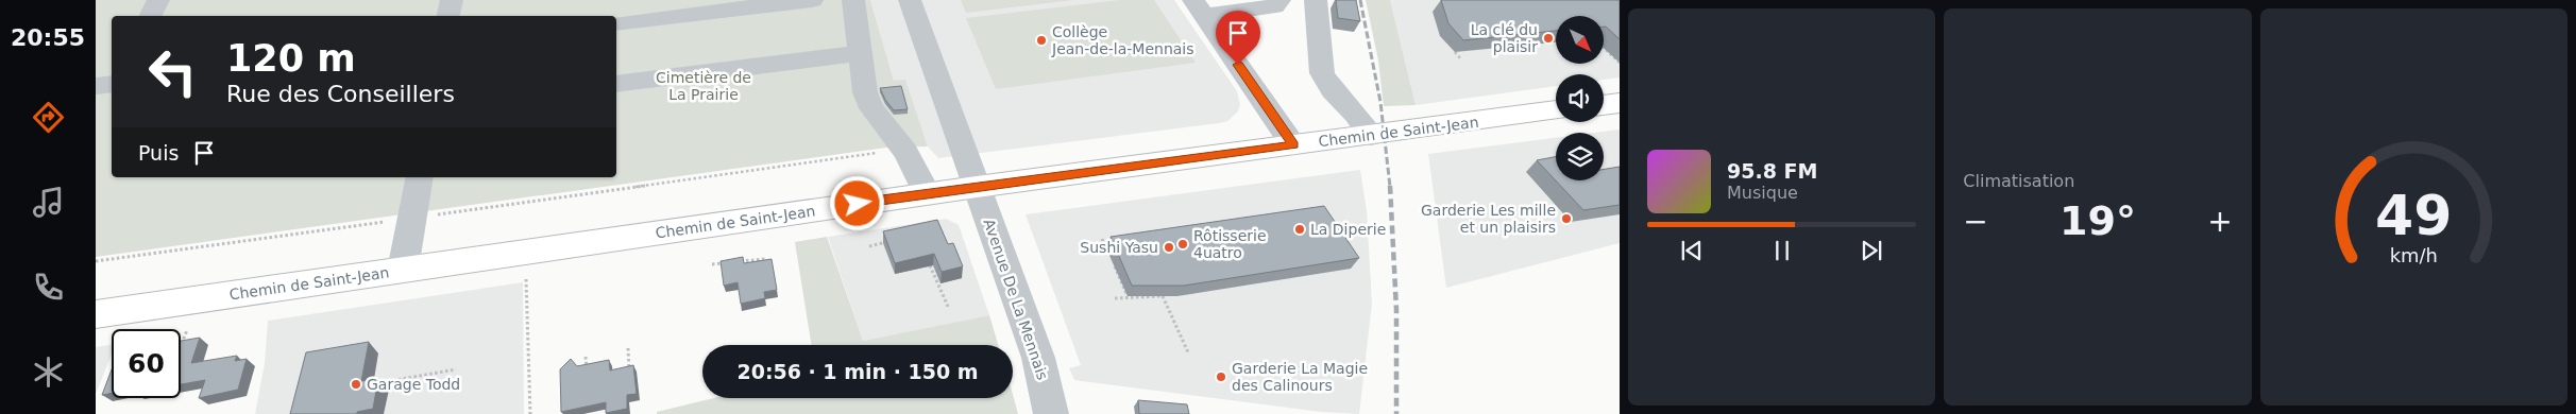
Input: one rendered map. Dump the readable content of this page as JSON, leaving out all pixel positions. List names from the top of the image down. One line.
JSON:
{"streets":{"main road":["Chemin de Saint-Jean"],"street":["Avenue De La Mennais"]},"crossings":[["Chemin de Saint-Jean","Avenue De La Mennais"]],"parks":["Cimetière de La Prairie"],"places":["La clé du plaisir","Collège Jean-de-la-Mennais","Garderie Les mille et un plaisirs","La Diperie","Rôtisserie 4uatro","Sushi Yasu","Garderie La Magie des Calinours","Garage Todd"],"north":"bottom right","page":{"tabs":"20:55","tile":"Climatisation","turn":["120 m","Rue des Conseillers"],"then":"Puis","song":["95.8 FM","Musique"],"heat":["−","19°","+"],"limit":"60","trip":"20:56 · 1 min · 150 m","gauge":["49","km/h"]}}
